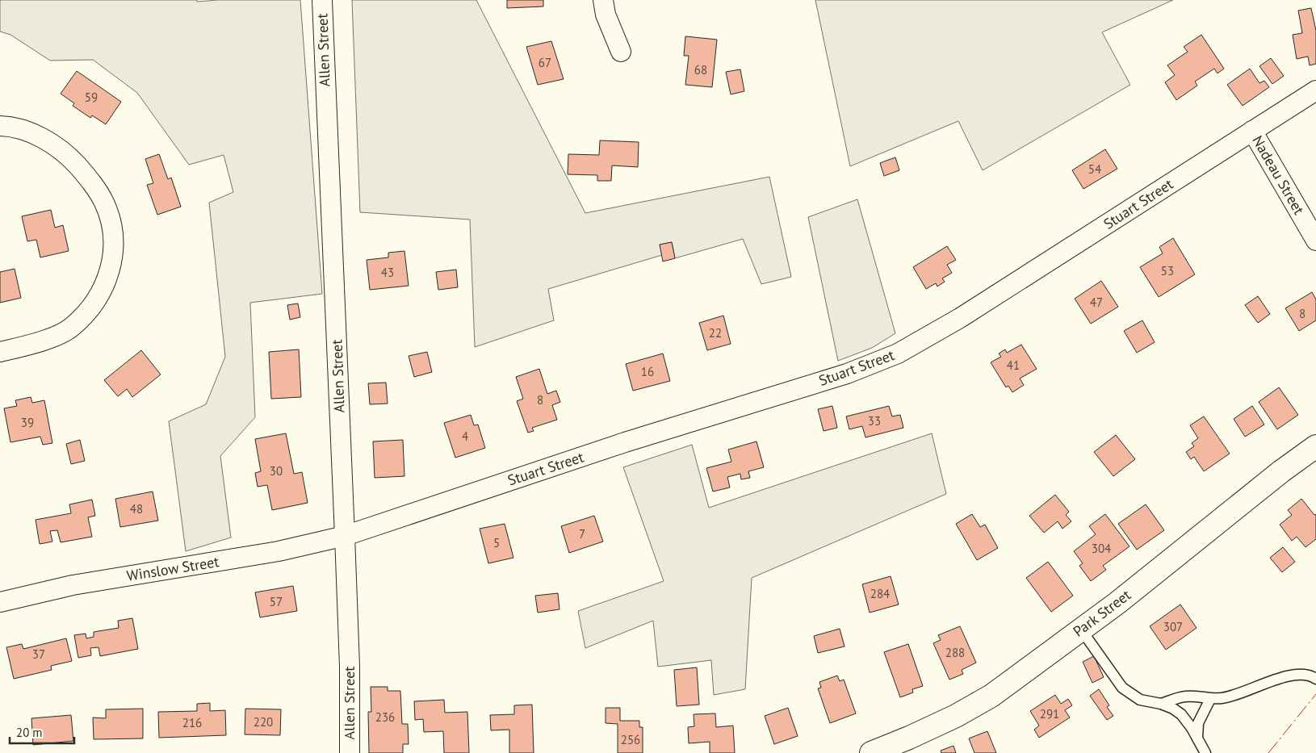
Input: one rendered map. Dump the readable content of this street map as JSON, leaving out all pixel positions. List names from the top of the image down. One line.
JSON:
{"streets":{"street":["Allen Street","Nadeau Street","Stuart Street","Winslow Street","Park Street"]},"crossings":[["Allen Street","Stuart Street"],["Allen Street","Winslow Street"],["Nadeau Street","Stuart Street"],["Stuart Street","Winslow Street"]],"house_numbers":["67","68","59","54","53","43","47","8","22","41","16","8","33","39","4","30","48","7","5","304","284","57","307","288","37","291","236","220","216","256"],"scale_bar":"20 m"}
